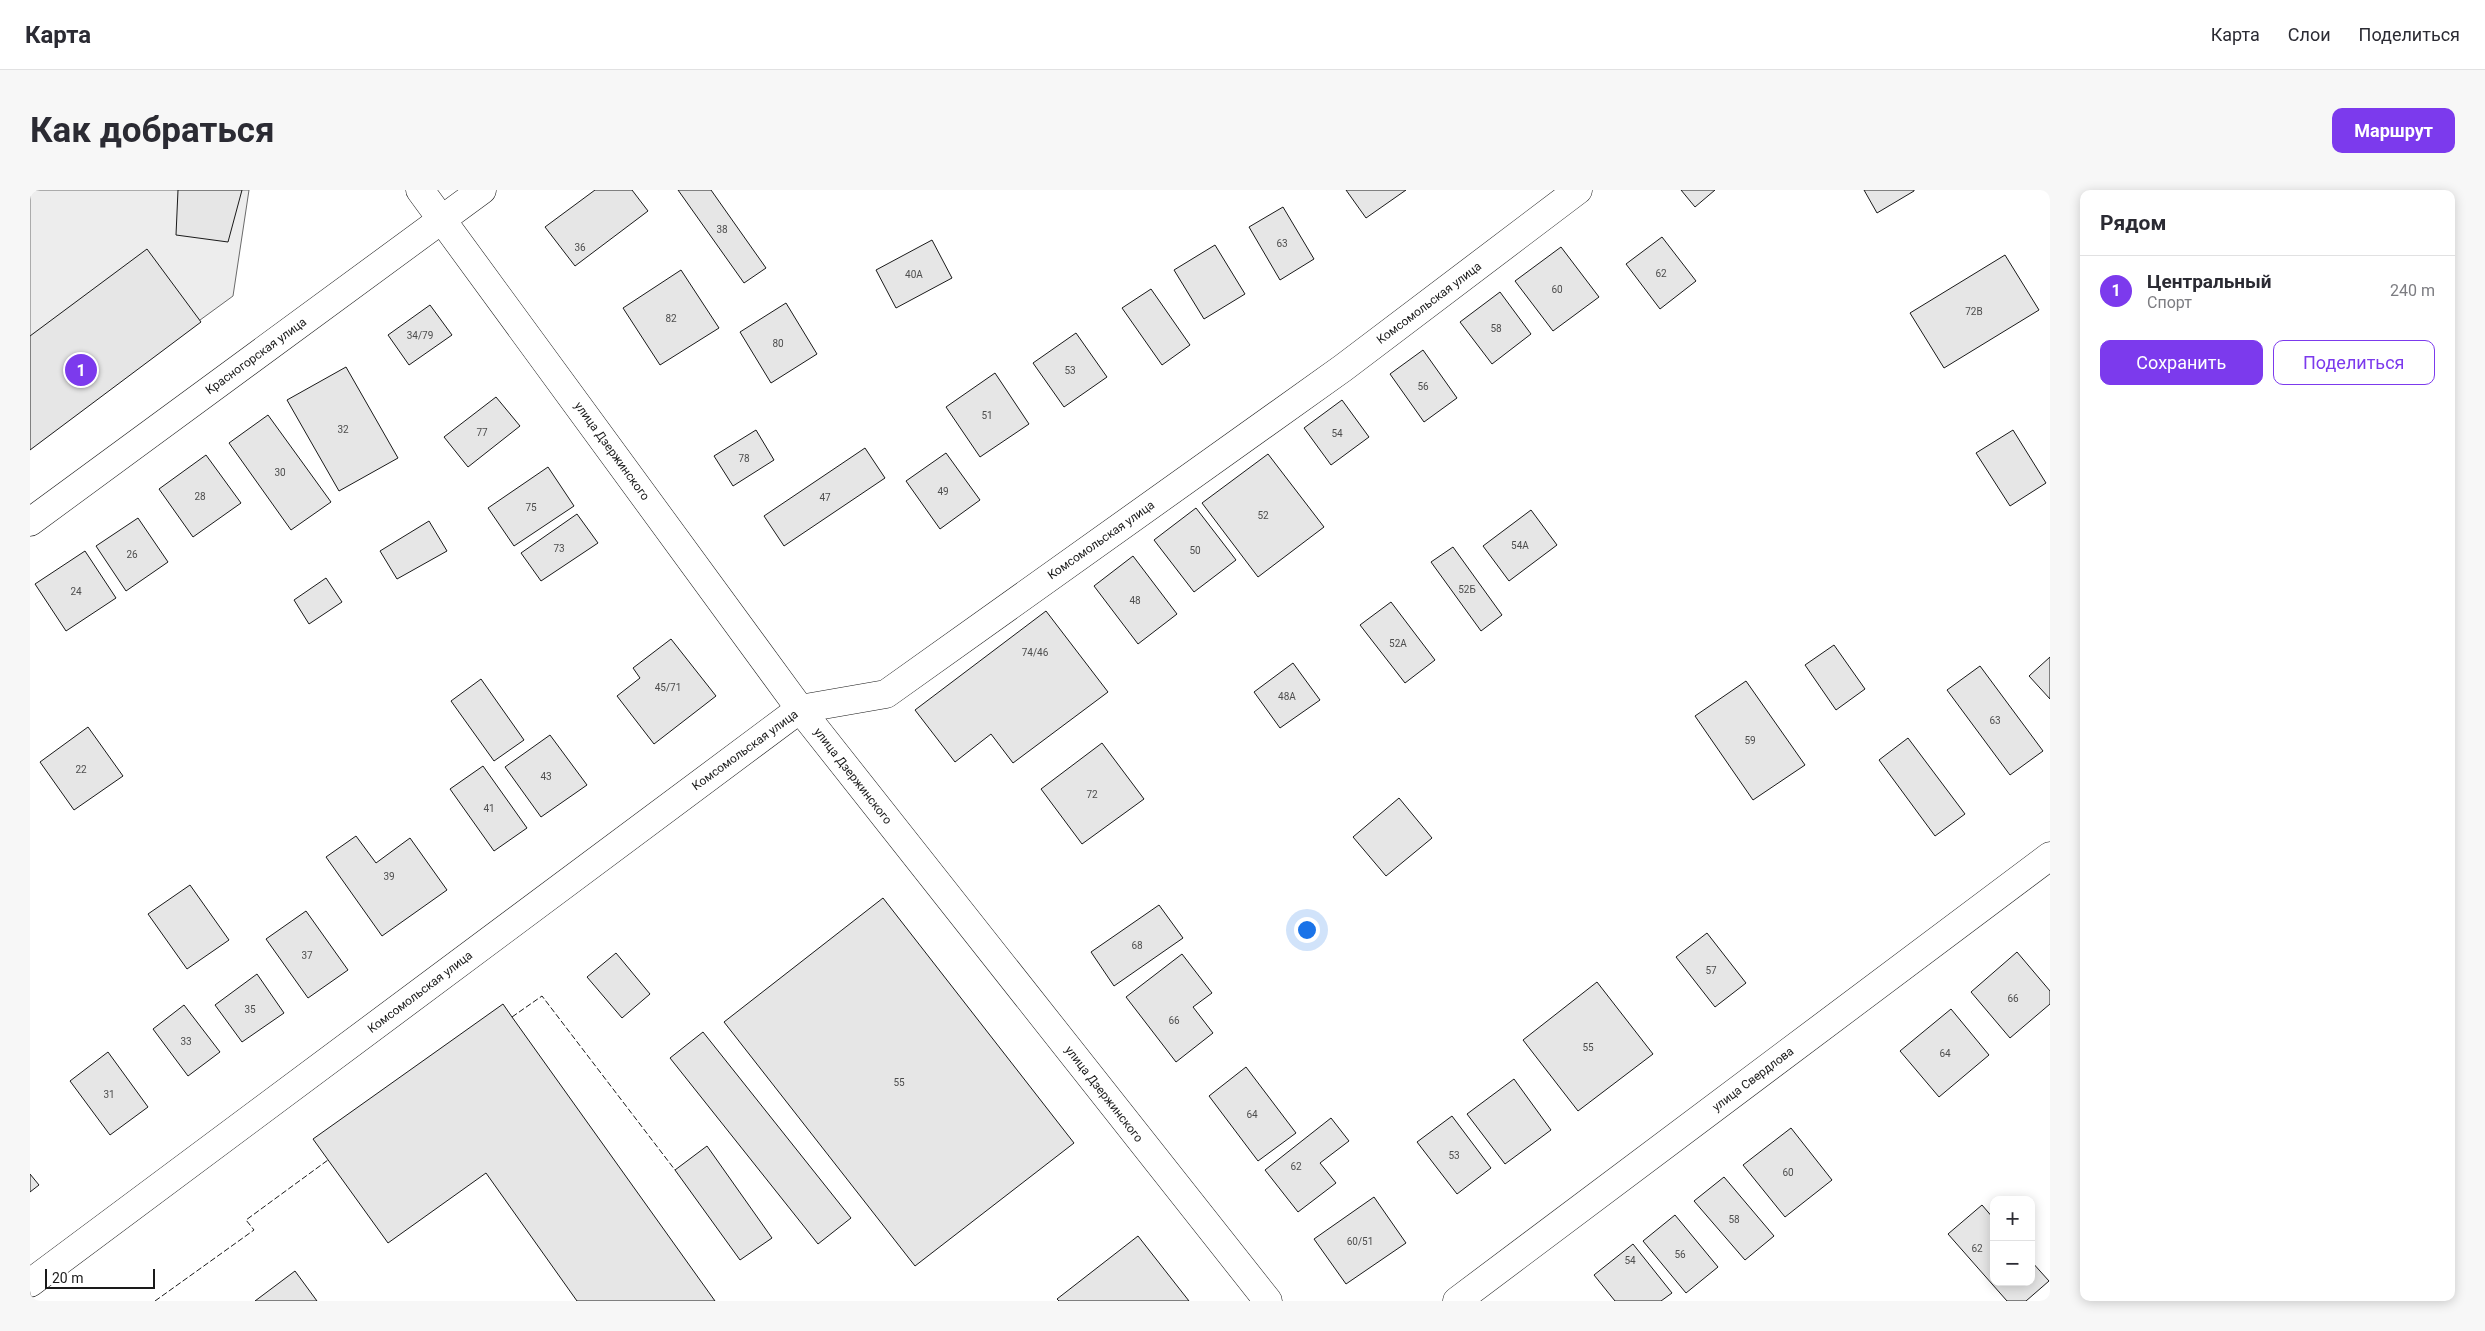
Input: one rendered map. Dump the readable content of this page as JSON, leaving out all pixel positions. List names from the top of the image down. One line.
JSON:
{"streets":{"street":["Комсомольская улица","Красногорская улица","улица Дзержинского","улица Свердлова"]},"crossings":[["Комсомольская улица","улица Дзержинского"],["Красногорская улица","улица Дзержинского"]],"house_numbers":["38","63","36","62","40А","60","72В","82","58","34/79","80","53","56","51","32","77","54","78","30","49","28","47","75","52","54А","73","50","26","52Б","24","48","52А","74/46","45/71","48А","63","59","22","43","72","41","39","68","37","57","66","35","66","33","55","64","55","31","64","53","62","60","58","60/51","62","56","54"],"scale_bar":"20 m","page":{"header":"Карта","nav":["Карта","Слои","Поделиться"],"buttons":["Маршрут",["Сохранить","Поделиться"]],"title":"Как добраться","heading":"Рядом","list":[{"mark":"1","name":"Центральный","note":"Спорт","value":"240 m"}],"pins":"1","map_buttons":["+","−"],"scale":"20 m"}}
